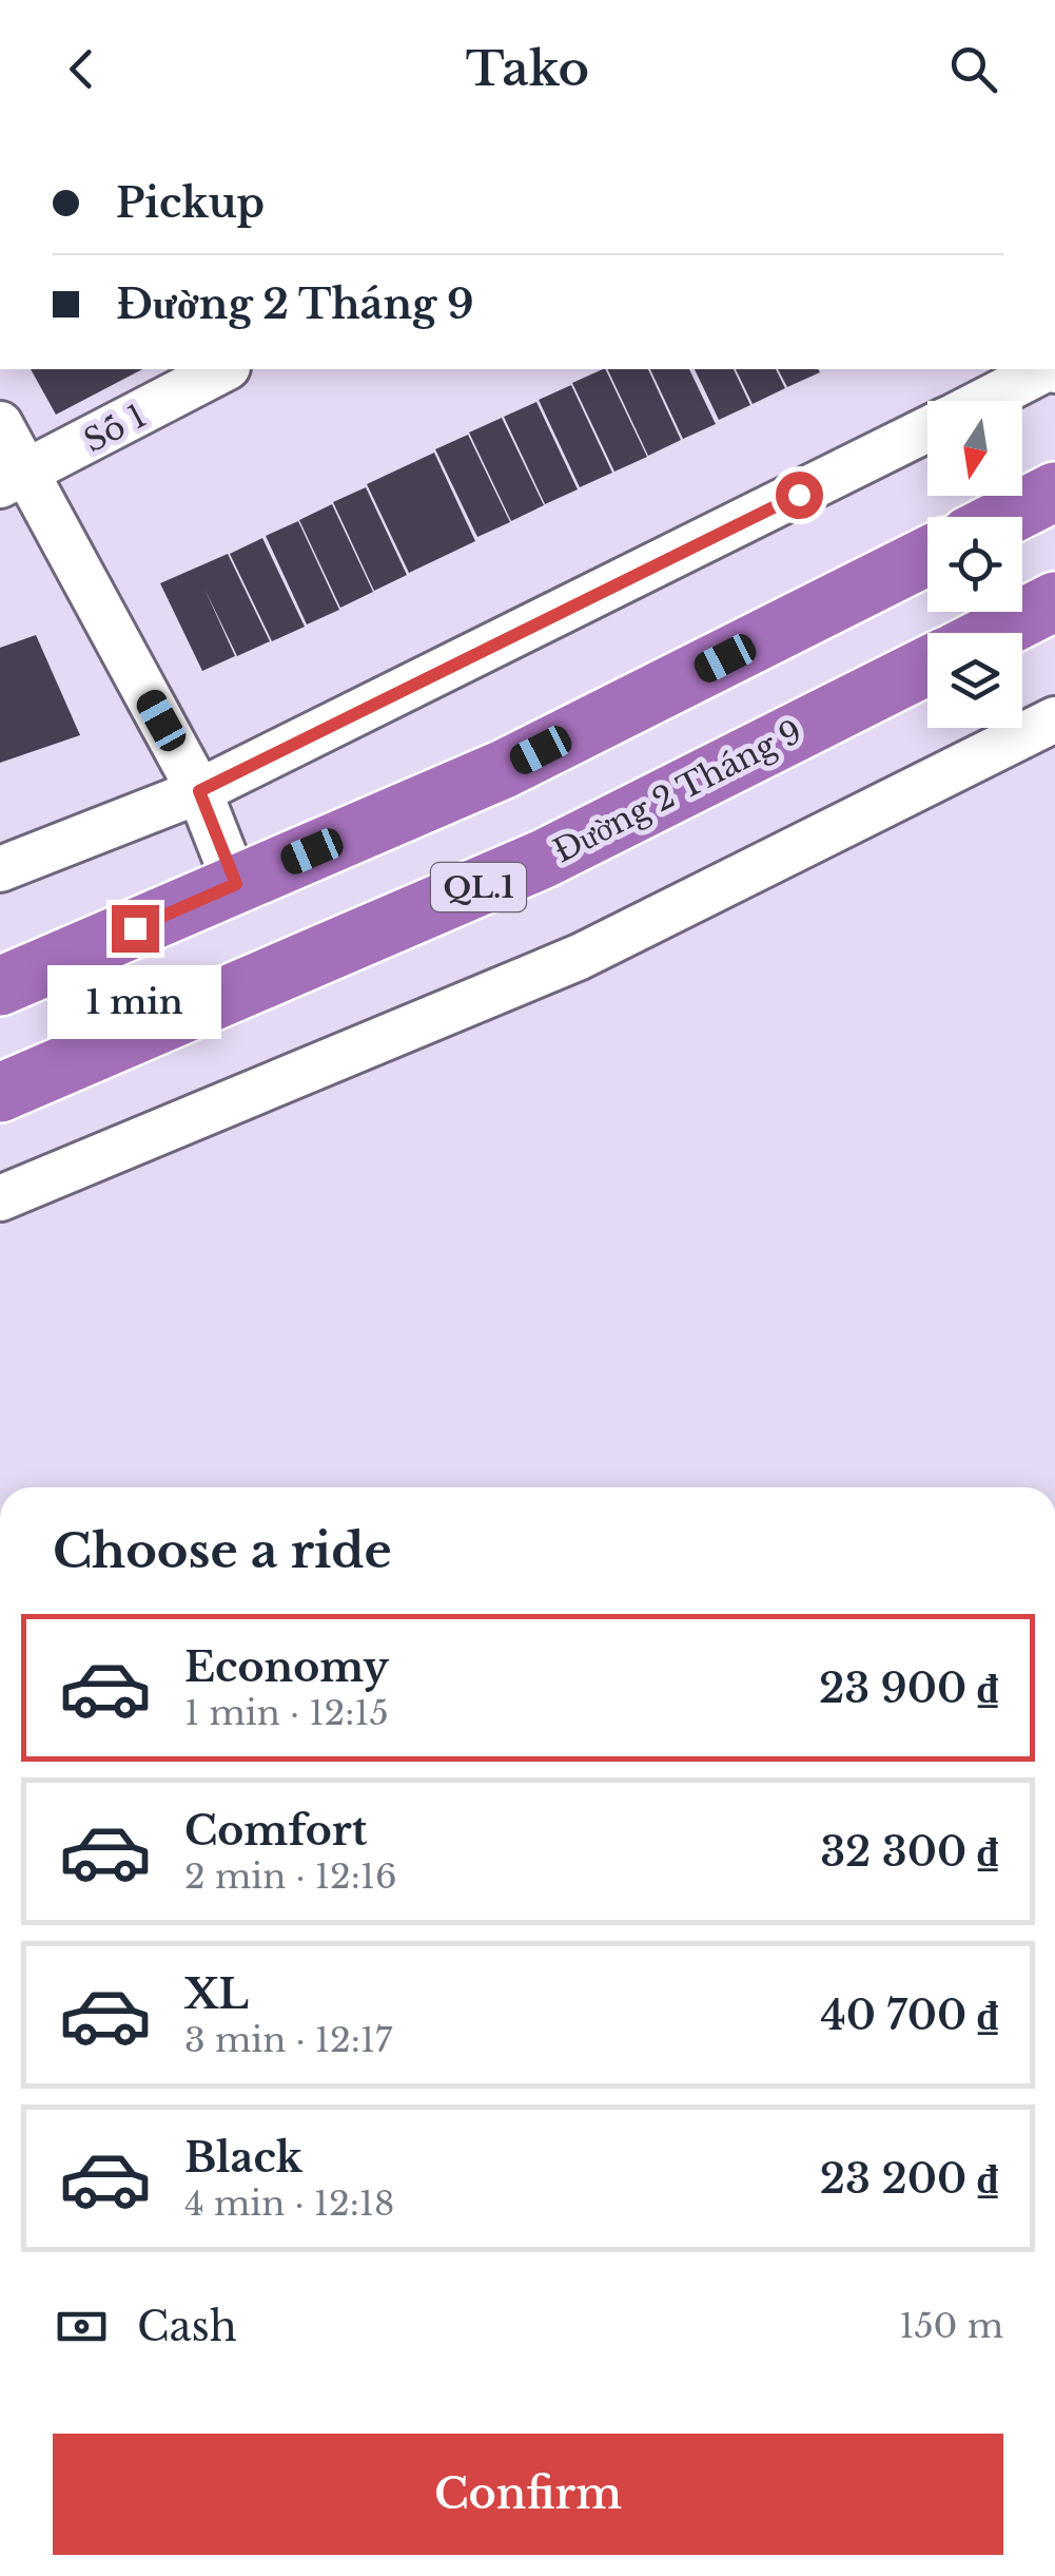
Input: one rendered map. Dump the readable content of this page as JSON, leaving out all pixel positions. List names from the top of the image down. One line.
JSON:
{"streets":{"highway":["Đường 2 Tháng 9","QL.1"],"street":["Số 1"]},"north":"bottom","page":{"header":"Tako","banner":["Pickup","Đường 2 Tháng 9"],"bubble":"1 min","heading":"Choose a ride","list":[{"name":"Economy","note":"1 min · 12:15","value":"23 900 ₫"},{"name":"Comfort","note":"2 min · 12:16","value":"32 300 ₫"},{"name":"XL","note":"3 min · 12:17","value":"40 700 ₫"},{"name":"Black","note":"4 min · 12:18","value":"23 200 ₫"}],"pay":["Cash","150 m"],"buttons":"Confirm"}}
